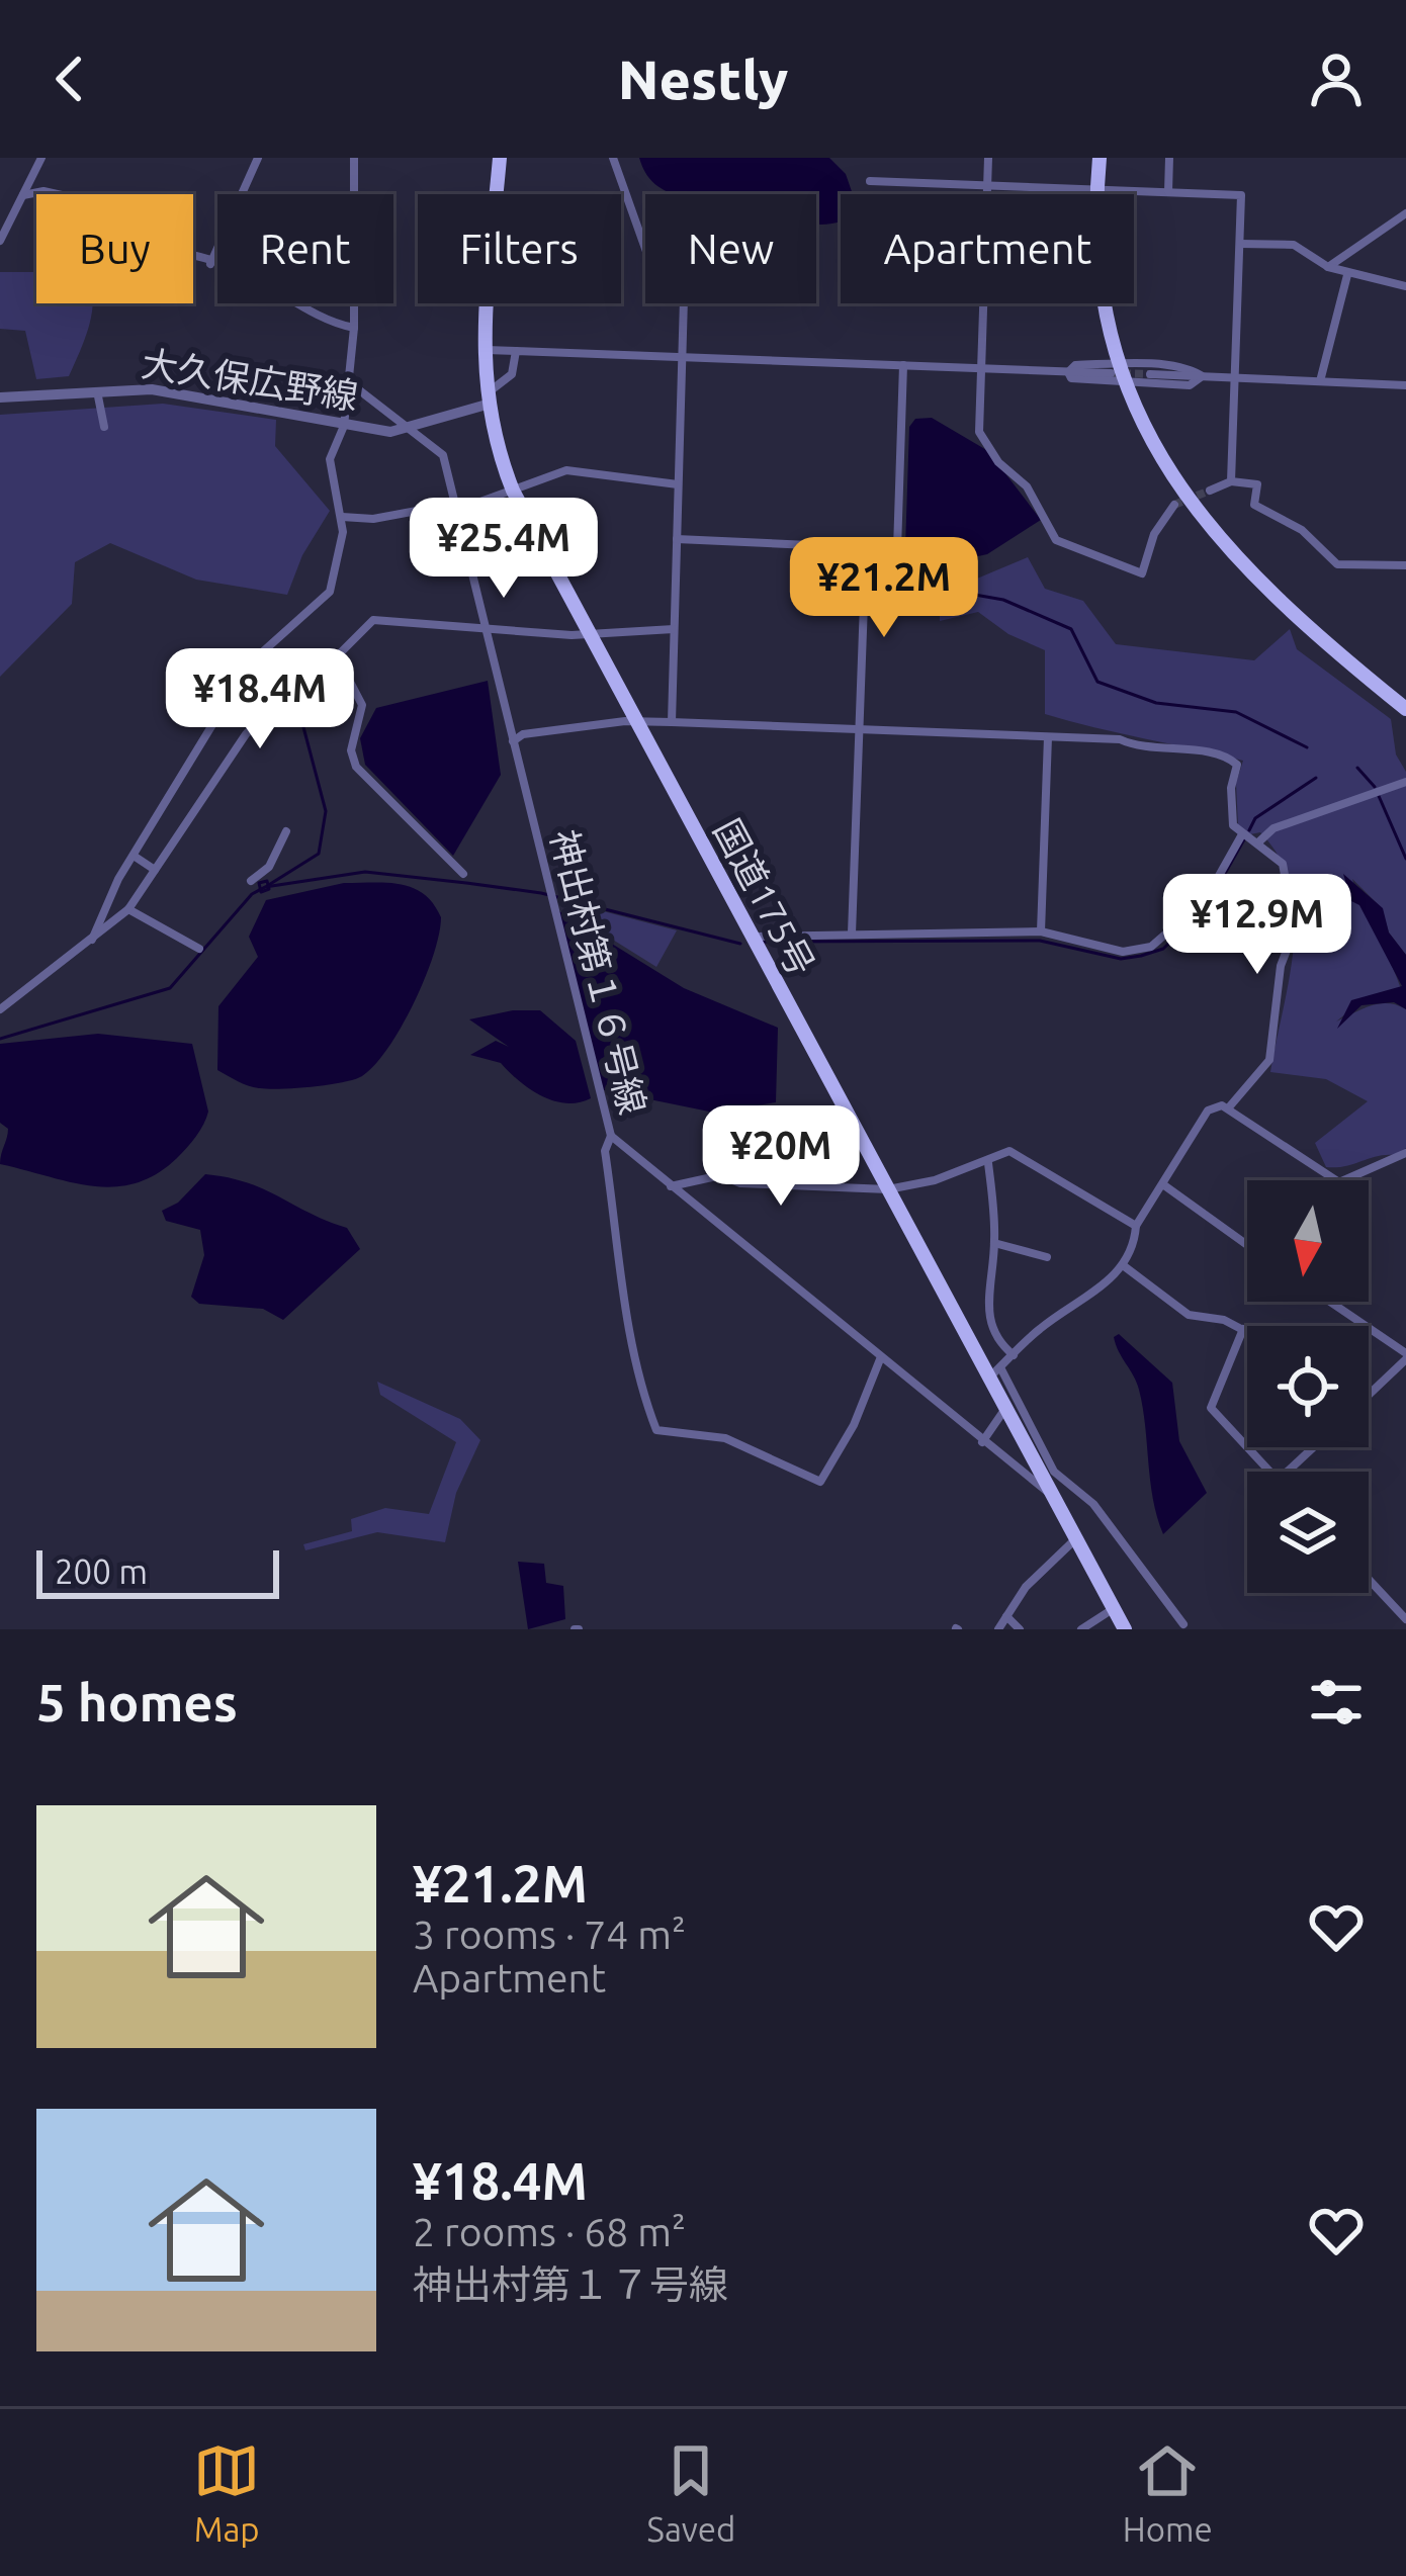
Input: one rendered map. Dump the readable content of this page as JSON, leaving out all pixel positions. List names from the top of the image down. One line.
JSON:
{"streets":{"highway":["国道175号"],"street":["大久保広野線","神出村第１６号線"]},"crossings":[["大久保広野線","国道175号"],["大久保広野線","神出村第１６号線"],["国道175号","神出村第１６号線"]],"scale_bar":"200 m","north":"bottom","page":{"header":"Nestly","chip":["Buy","Rent","Filters","New","Apartment"],"price":["¥25.4M","¥21.2M","¥18.4M","¥12.9M","¥20M"],"scale":"200 m","heading":"5 homes","list":[{"name":"¥21.2M","note":"3 rooms · 74 m² · Apartment"},{"name":"¥18.4M","note":"2 rooms · 68 m² · 神出村第１７号線"}],"tabs":["Map","Saved","Home"]}}
